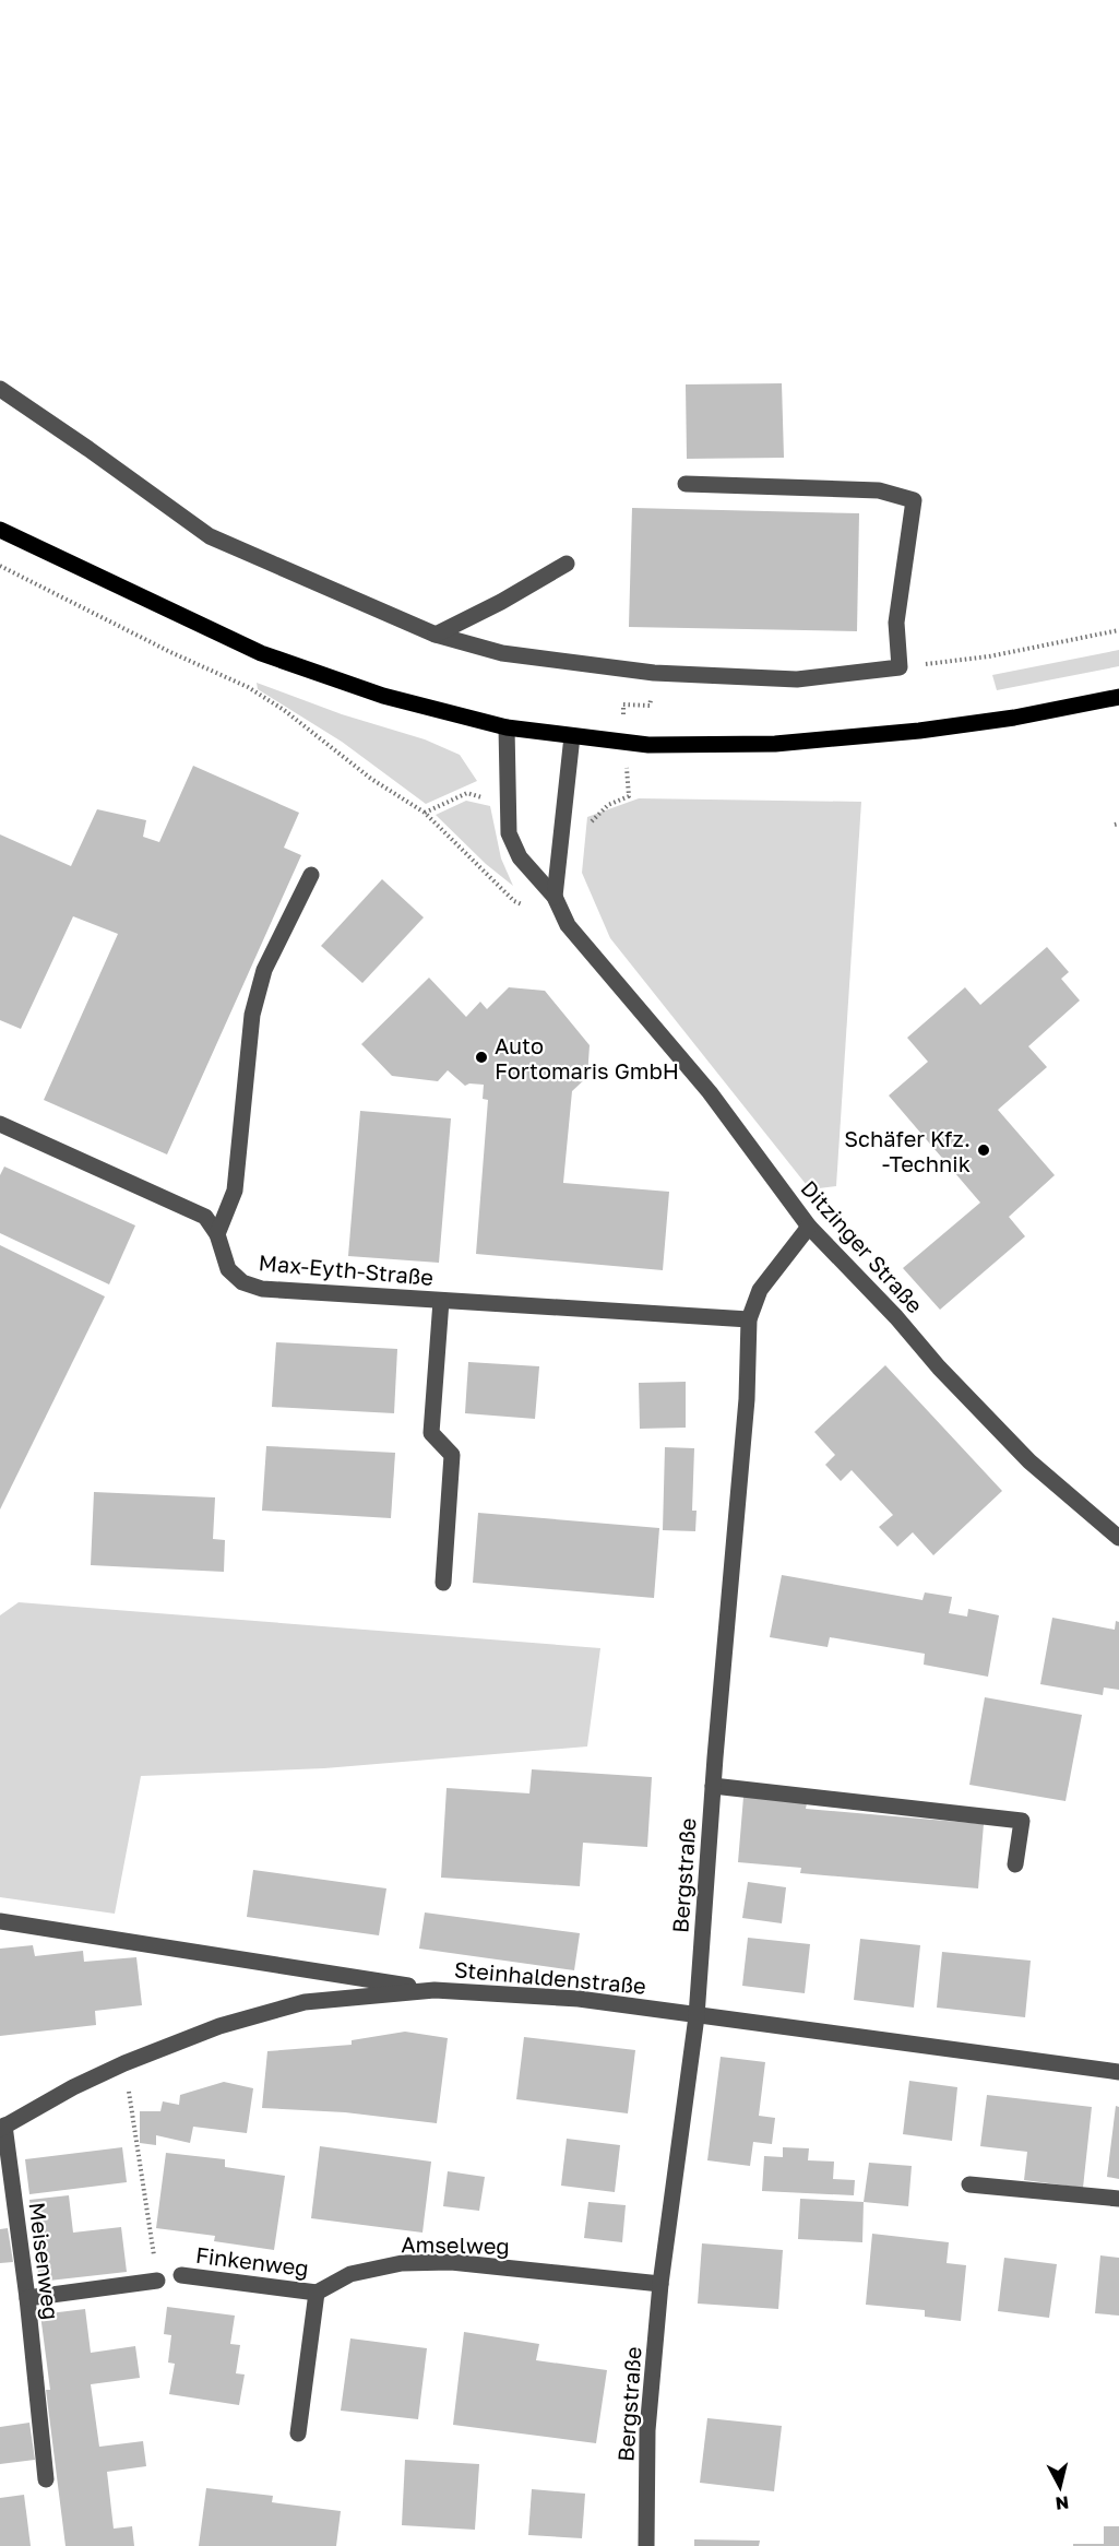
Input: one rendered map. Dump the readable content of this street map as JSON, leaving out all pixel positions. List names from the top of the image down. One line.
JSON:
{"streets":{"street":["Ditzinger Straße","Max-Eyth-Straße","Bergstraße","Steinhaldenstraße","Amselweg","Meisenweg","Finkenweg"]},"crossings":[["Ditzinger Straße","Bergstraße"],["Max-Eyth-Straße","Bergstraße"],["Bergstraße","Steinhaldenstraße"],["Bergstraße","Amselweg"],["Steinhaldenstraße","Meisenweg"],["Amselweg","Finkenweg"]],"places":["Auto Fortomaris GmbH","Schäfer Kfz. -Technik"],"north":"bottom"}
